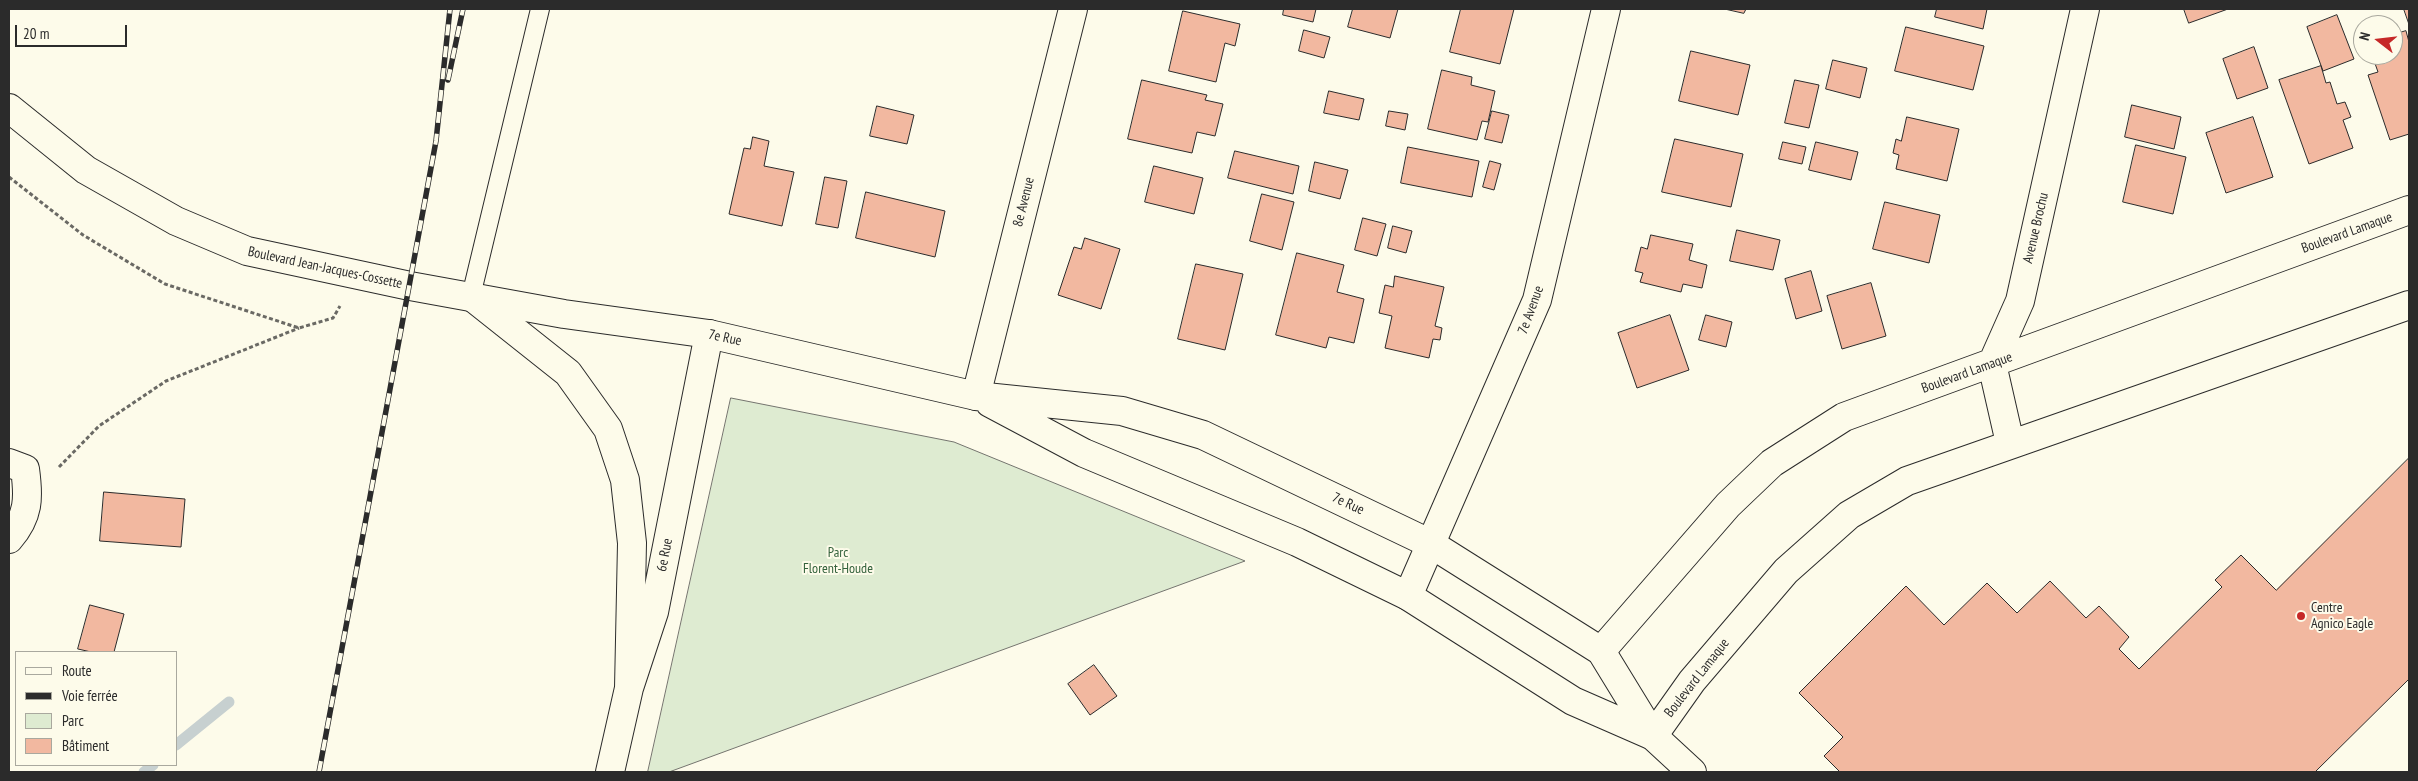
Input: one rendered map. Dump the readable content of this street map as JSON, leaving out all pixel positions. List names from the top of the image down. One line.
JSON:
{"streets":{"street":["8e Avenue","Avenue Brochu","Boulevard Lamaque","Boulevard Jean-Jacques-Cossette","7e Avenue","7e Rue","6e Rue"]},"crossings":[["8e Avenue","7e Rue"],["Avenue Brochu","Boulevard Lamaque"],["Boulevard Lamaque","7e Rue"],["Boulevard Jean-Jacques-Cossette","7e Rue"],["7e Avenue","7e Rue"],["7e Rue","6e Rue"]],"parks":["Parc Florent-Houde"],"places":["Centre Agnico Eagle"],"legend":["Route","Voie ferrée","Parc","Bâtiment"],"scale_bar":"20 m","north":"left"}
